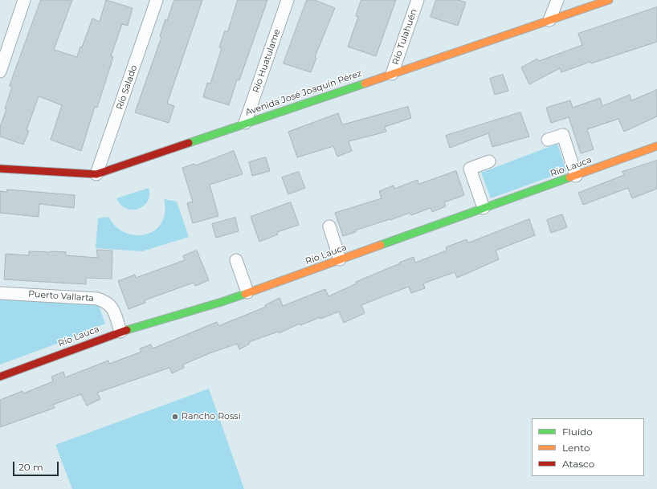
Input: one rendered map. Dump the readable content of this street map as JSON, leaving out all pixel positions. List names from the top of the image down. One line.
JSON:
{"streets":{"street":["Río Tulahuén","Río Huatulame","Río Salado","Avenida José Joaquín Pérez","Río Lauca","Puerto Vallarta"]},"crossings":[["Río Tulahuén","Avenida José Joaquín Pérez"],["Río Huatulame","Avenida José Joaquín Pérez"],["Río Salado","Avenida José Joaquín Pérez"],["Río Lauca","Puerto Vallarta"]],"places":["Rancho Rossi"],"legend":["Fluido","Lento","Atasco"],"scale_bar":"20 m"}
